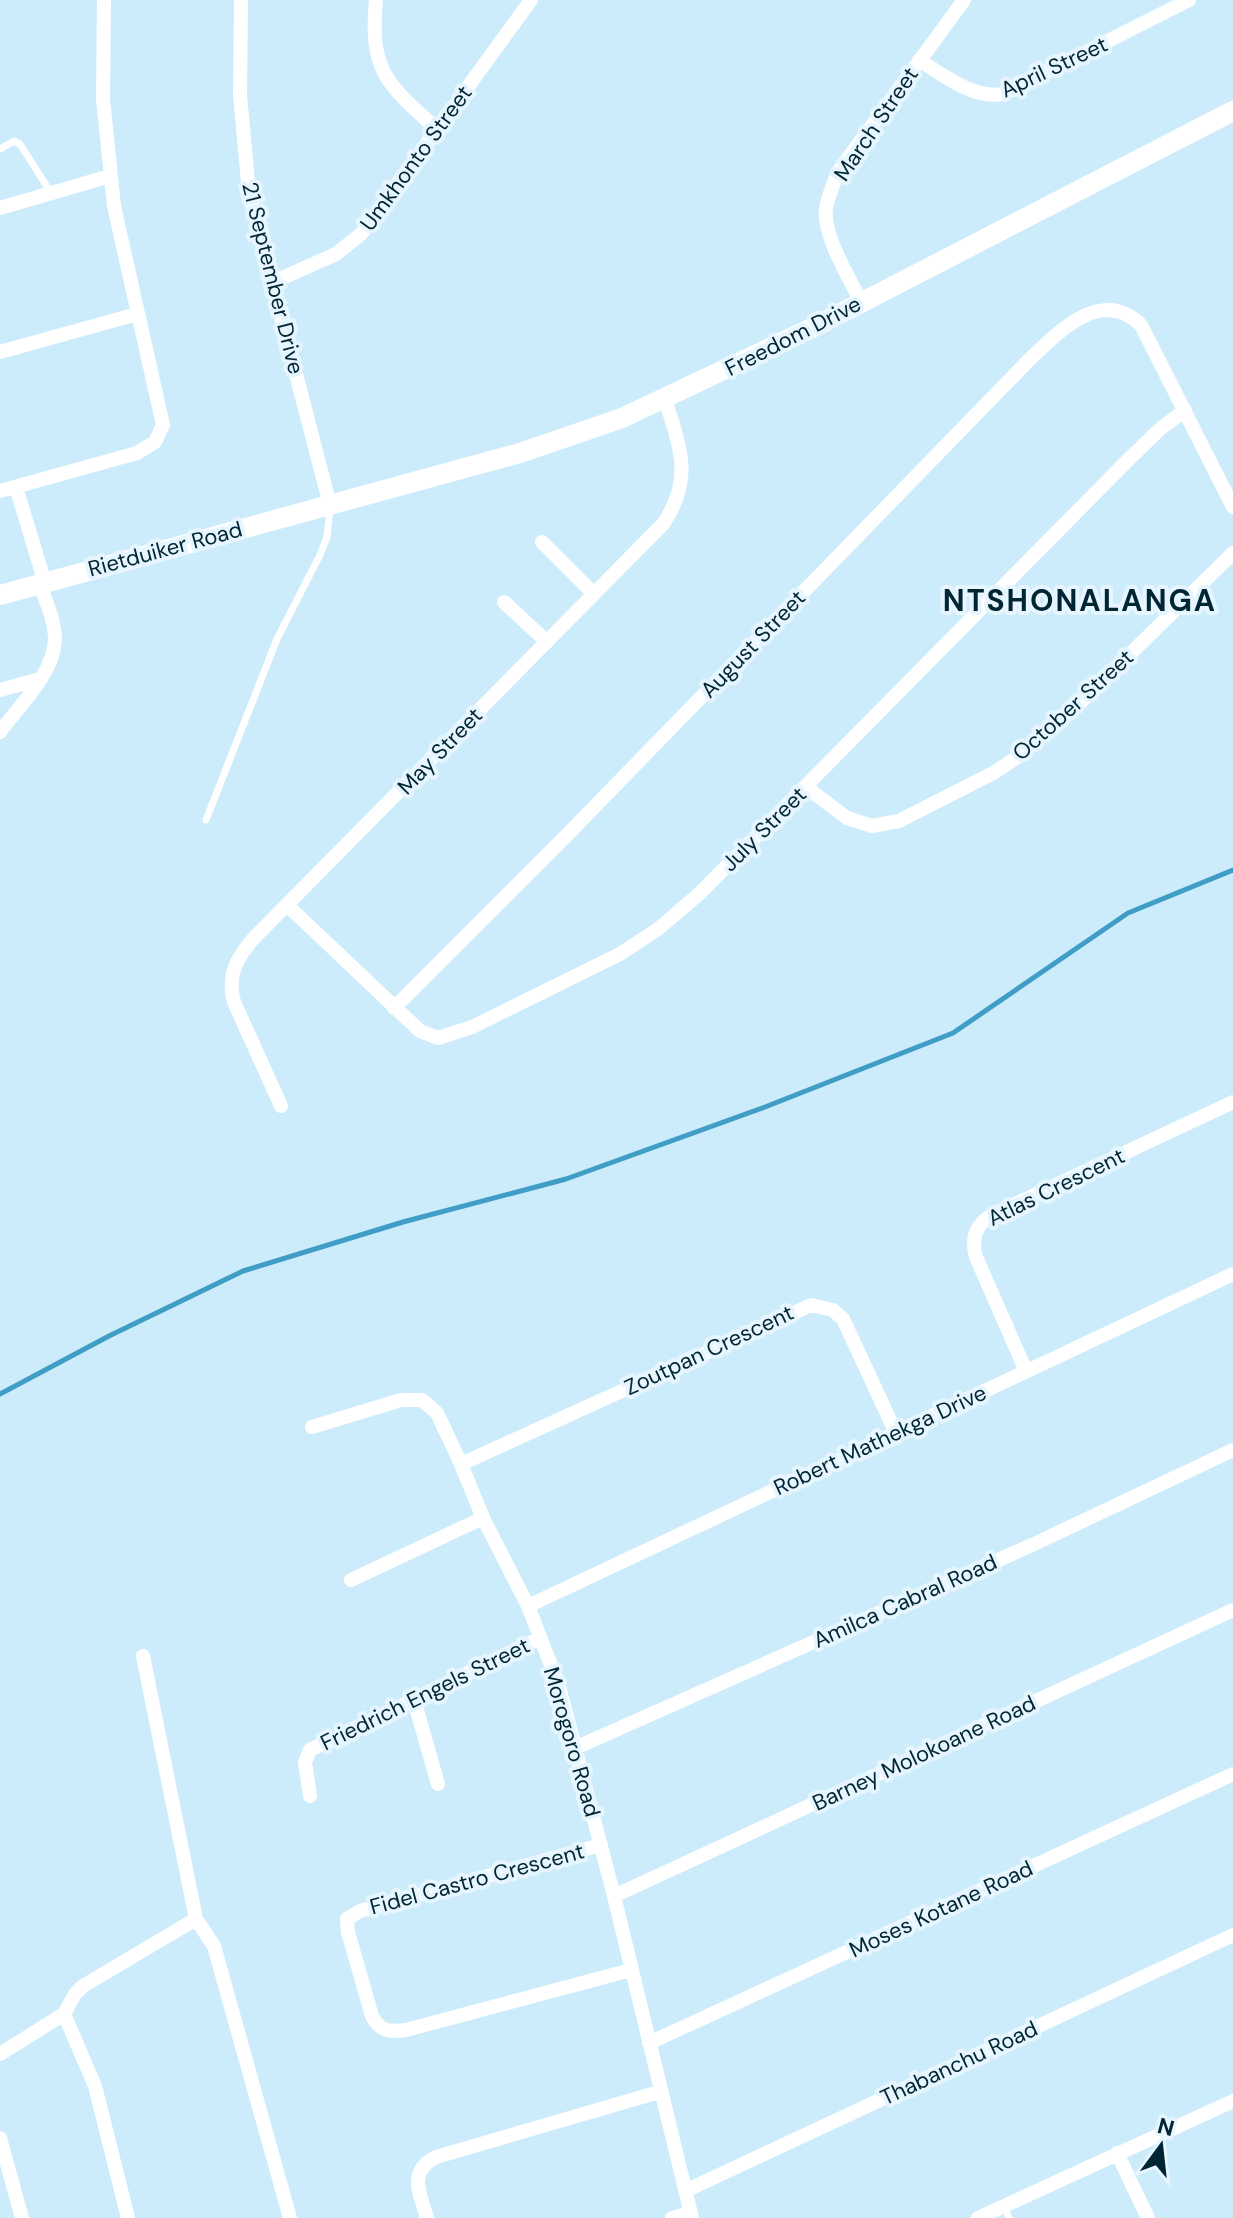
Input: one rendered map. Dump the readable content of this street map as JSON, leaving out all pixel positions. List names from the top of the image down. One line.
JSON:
{"streets":{"street":["April Street","March Street","Umkhonto Street","21 September Drive","Freedom Drive","Rietduiker Road","August Street","October Street","May Street","July Street","Atlas Crescent","Zoutpan Crescent","Robert Mathekga Drive","Amilca Cabral Road","Friedrich Engels Street","Morogoro Road","Barney Molokoane Road","Fidel Castro Crescent","Moses Kotane Road","Thabanchu Road"]},"crossings":[["April Street","March Street"],["March Street","Freedom Drive"],["Umkhonto Street","21 September Drive"],["21 September Drive","Freedom Drive"],["21 September Drive","Rietduiker Road"],["Freedom Drive","Rietduiker Road"],["Freedom Drive","May Street"],["August Street","July Street"],["October Street","July Street"],["May Street","July Street"],["Atlas Crescent","Robert Mathekga Drive"],["Zoutpan Crescent","Robert Mathekga Drive"],["Zoutpan Crescent","Morogoro Road"],["Robert Mathekga Drive","Morogoro Road"],["Amilca Cabral Road","Morogoro Road"],["Friedrich Engels Street","Morogoro Road"],["Morogoro Road","Barney Molokoane Road"],["Morogoro Road","Fidel Castro Crescent"],["Morogoro Road","Moses Kotane Road"],["Morogoro Road","Thabanchu Road"]],"districts":["NTSHONALANGA"],"north":"top"}
